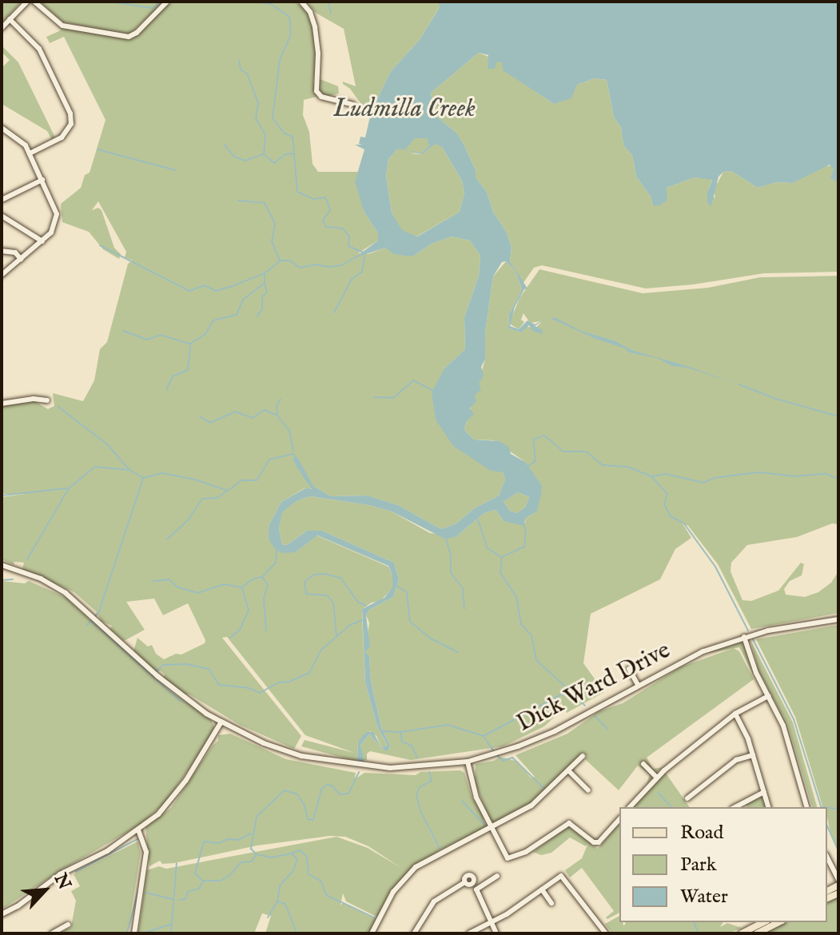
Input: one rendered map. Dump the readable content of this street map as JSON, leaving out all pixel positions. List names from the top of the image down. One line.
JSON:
{"streets":{"street":["Dick Ward Drive"]},"water":["Ludmilla Creek"],"legend":["Road","Park","Water"],"north":"top right"}
